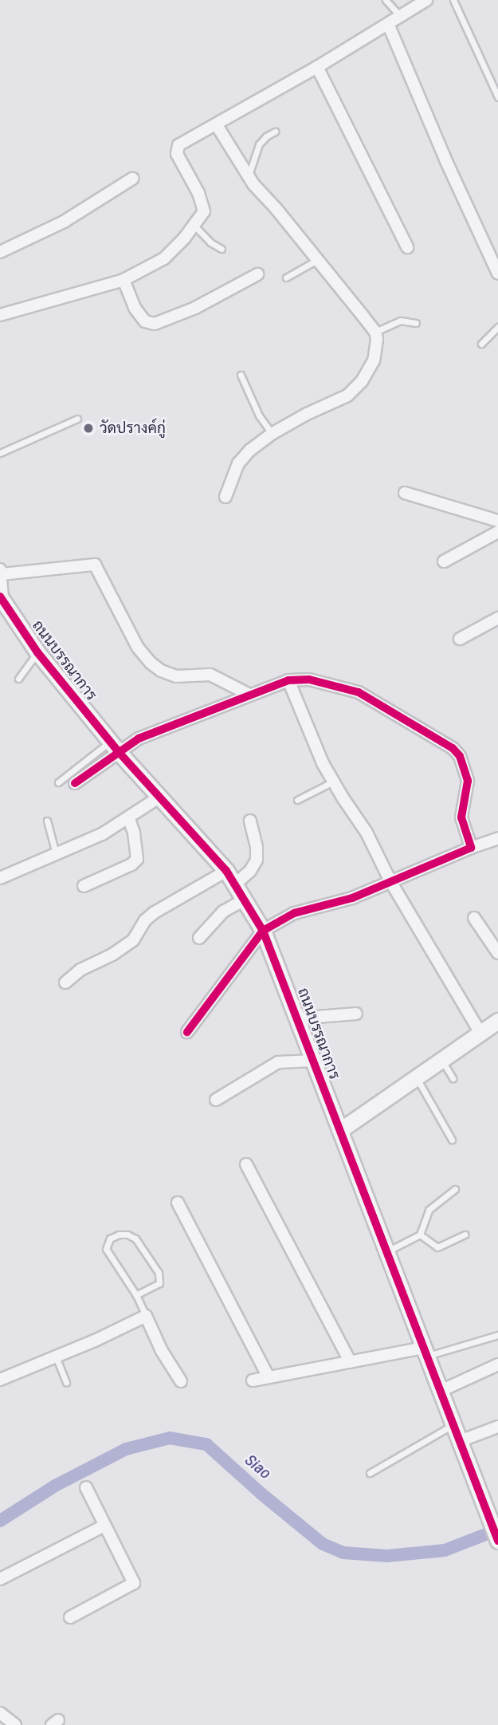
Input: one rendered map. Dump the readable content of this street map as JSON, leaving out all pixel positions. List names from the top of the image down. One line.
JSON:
{"streets":{"street":["ถนนบรรณาการ"]},"water":["Siao"],"places":["วัดปรางค์กู่"]}
